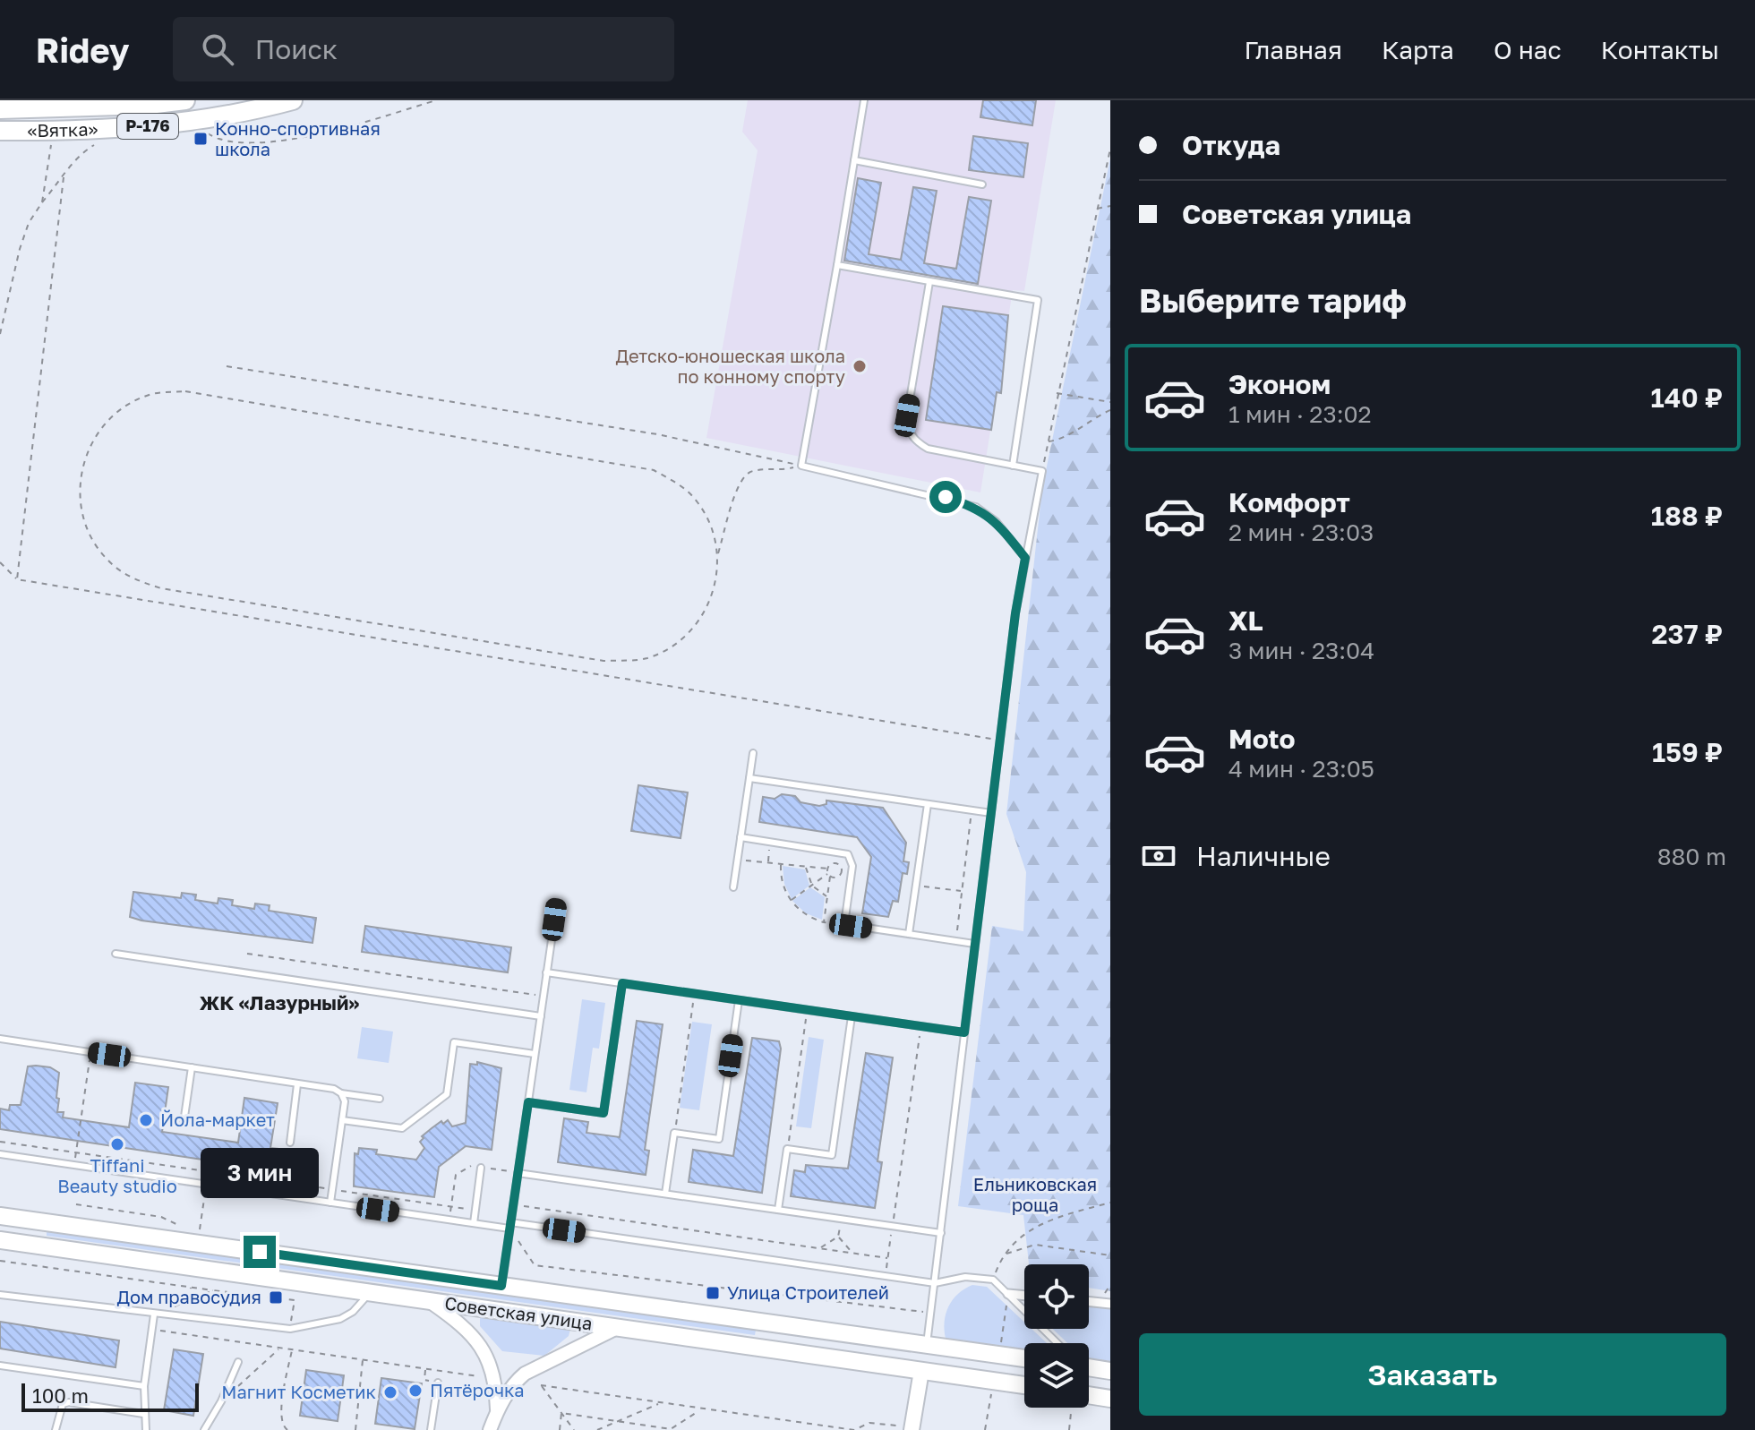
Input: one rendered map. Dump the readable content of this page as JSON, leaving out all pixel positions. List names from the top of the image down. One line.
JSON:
{"streets":{"highway":["Р-176","«Вятка»"],"main road":["Советская улица"]},"districts":["ЖК «Лазурный»"],"parks":["Ельниковская роща"],"places":{"transit":["Конно-спортивная школа","Улица Строителей","Дом правосудия"],"other":["Детско-юношеская школа по конному спорту","Йола-маркет","Tiffani Beauty studio","Пятёрочка","Магнит Косметик"]},"scale_bar":"100 m","page":{"header":"Ridey","search":"Поиск","nav":["Главная","Карта","О нас","Контакты"],"banner":["Откуда","Советская улица"],"heading":"Выберите тариф","list":[{"name":"Эконом","note":"1 мин · 23:02","value":"140 ₽"},{"name":"Комфорт","note":"2 мин · 23:03","value":"188 ₽"},{"name":"XL","note":"3 мин · 23:04","value":"237 ₽"},{"name":"Moto","note":"4 мин · 23:05","value":"159 ₽"}],"pay":["Наличные","880 m"],"bubble":"3 мин","buttons":"Заказать","scale":"100 m"}}
